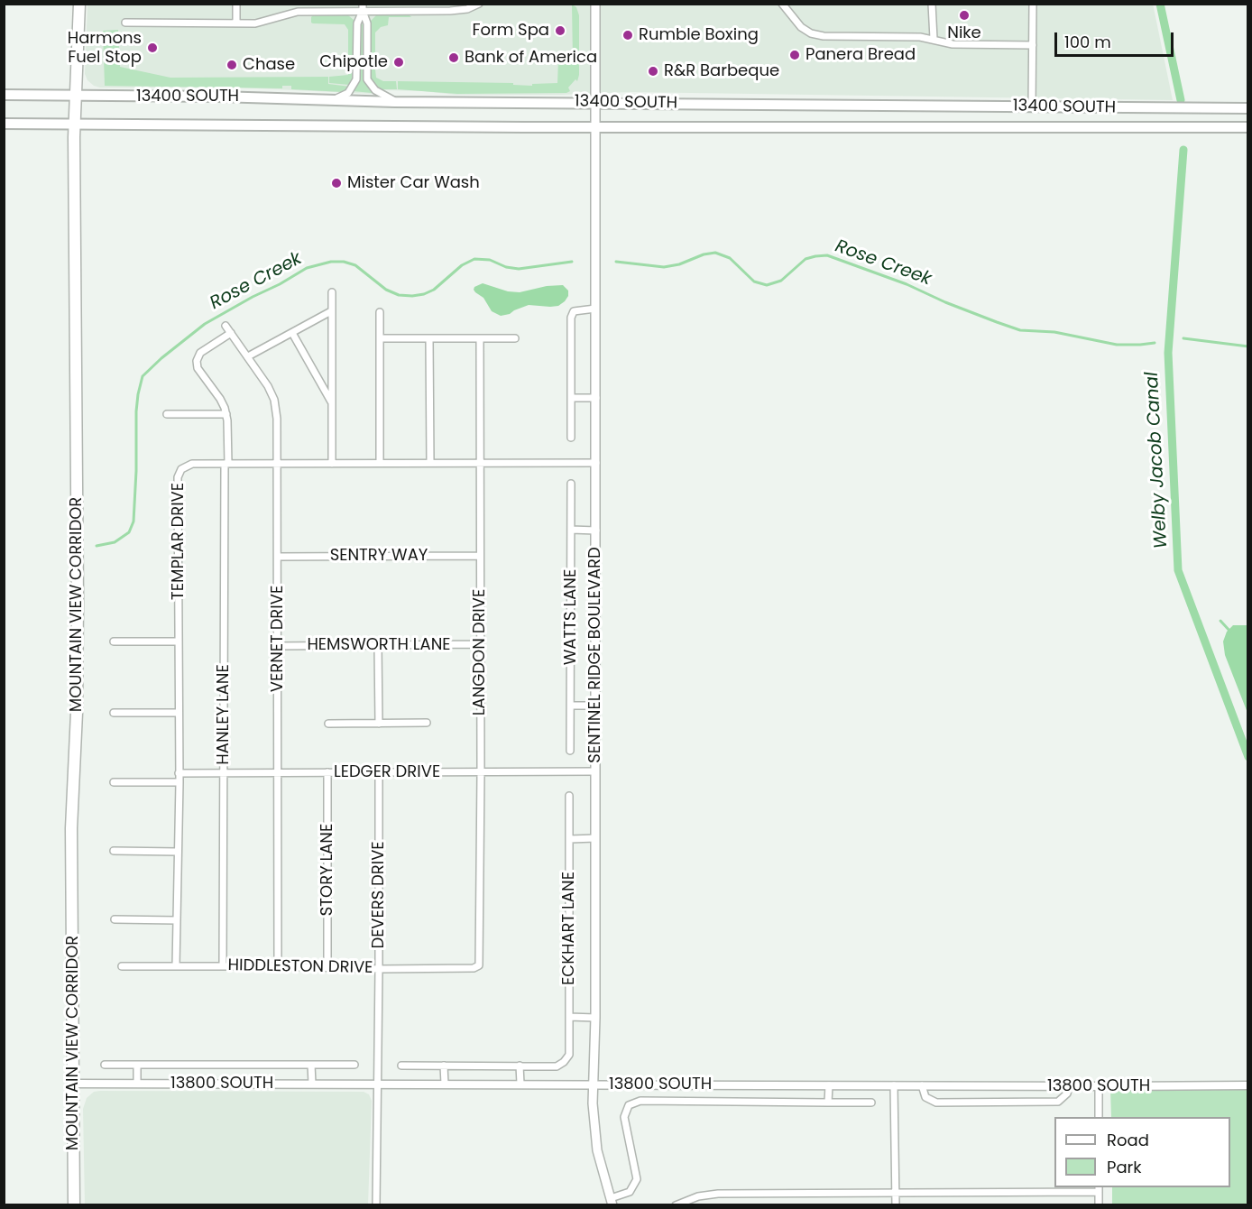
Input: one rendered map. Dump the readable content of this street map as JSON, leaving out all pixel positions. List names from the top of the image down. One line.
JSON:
{"streets":{"highway":["MOUNTAIN VIEW CORRIDOR"],"main road":["13400 SOUTH","SENTINEL RIDGE BOULEVARD"],"street":["TEMPLAR DRIVE","SENTRY WAY","WATTS LANE","VERNET DRIVE","HEMSWORTH LANE","LANGDON DRIVE","HANLEY LANE","LEDGER DRIVE","STORY LANE","DEVERS DRIVE","ECKHART LANE","HIDDLESTON DRIVE","13800 SOUTH"]},"crossings":[["13400 SOUTH","MOUNTAIN VIEW CORRIDOR"],["13400 SOUTH","SENTINEL RIDGE BOULEVARD"],["TEMPLAR DRIVE","VERNET DRIVE"],["TEMPLAR DRIVE","LANGDON DRIVE"],["TEMPLAR DRIVE","SENTINEL RIDGE BOULEVARD"],["TEMPLAR DRIVE","HANLEY LANE"],["TEMPLAR DRIVE","LEDGER DRIVE"],["TEMPLAR DRIVE","HIDDLESTON DRIVE"],["SENTRY WAY","VERNET DRIVE"],["SENTRY WAY","LANGDON DRIVE"],["MOUNTAIN VIEW CORRIDOR","13800 SOUTH"],["VERNET DRIVE","HEMSWORTH LANE"],["VERNET DRIVE","HANLEY LANE"],["VERNET DRIVE","LEDGER DRIVE"],["VERNET DRIVE","HIDDLESTON DRIVE"],["HEMSWORTH LANE","LANGDON DRIVE"],["LANGDON DRIVE","LEDGER DRIVE"],["LANGDON DRIVE","HIDDLESTON DRIVE"],["SENTINEL RIDGE BOULEVARD","LEDGER DRIVE"],["SENTINEL RIDGE BOULEVARD","13800 SOUTH"],["HANLEY LANE","LEDGER DRIVE"],["HANLEY LANE","HIDDLESTON DRIVE"],["LEDGER DRIVE","STORY LANE"],["LEDGER DRIVE","DEVERS DRIVE"],["STORY LANE","HIDDLESTON DRIVE"],["DEVERS DRIVE","HIDDLESTON DRIVE"],["DEVERS DRIVE","13800 SOUTH"]],"water":["Rose Creek","Welby Jacob Canal"],"places":["Nike","Form Spa","Rumble Boxing","Harmons Fuel Stop","Panera Bread","Bank of America","Chipotle","Chase","R&R Barbeque","Mister Car Wash"],"legend":["Road","Park"],"scale_bar":"100 m"}
